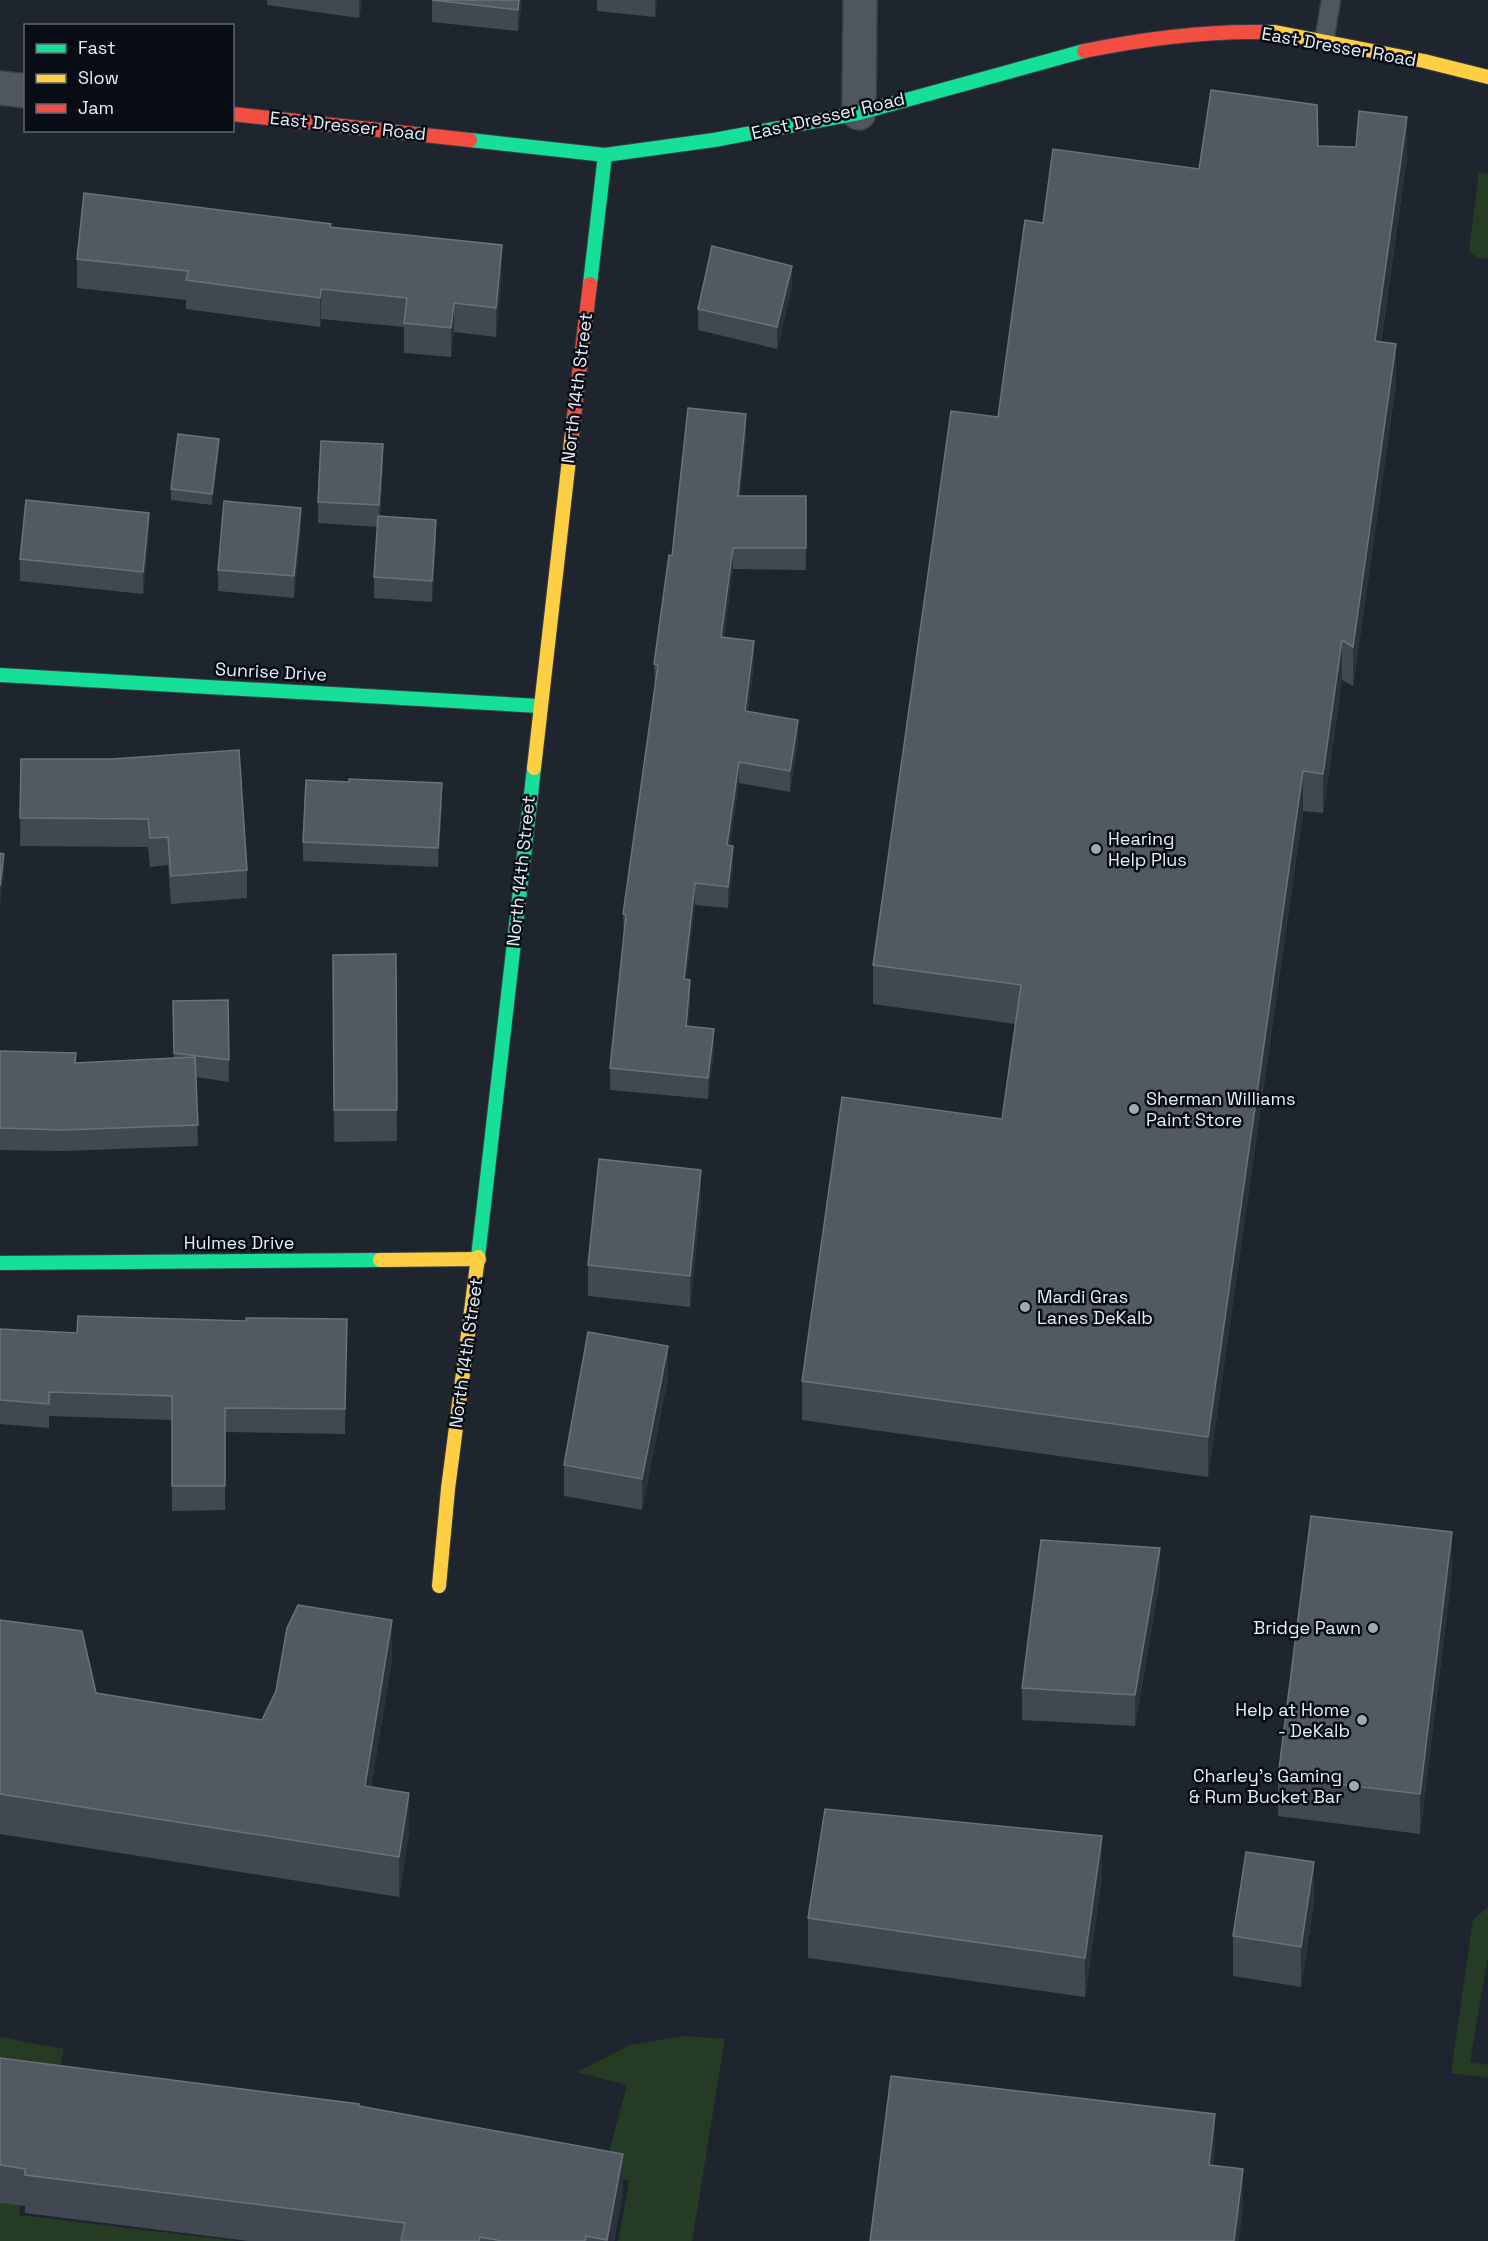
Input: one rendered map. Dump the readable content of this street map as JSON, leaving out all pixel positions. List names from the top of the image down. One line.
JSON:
{"streets":{"street":["East Dresser Road","North 14th Street","Sunrise Drive","Hulmes Drive"]},"crossings":[["East Dresser Road","North 14th Street"],["North 14th Street","Sunrise Drive"],["North 14th Street","Hulmes Drive"]],"places":["Hearing Help Plus","Sherman Williams Paint Store","Mardi Gras Lanes DeKalb","Bridge Pawn","Help at Home - DeKalb","Charley's Gaming & Rum Bucket Bar"],"legend":["Fast","Slow","Jam"]}
